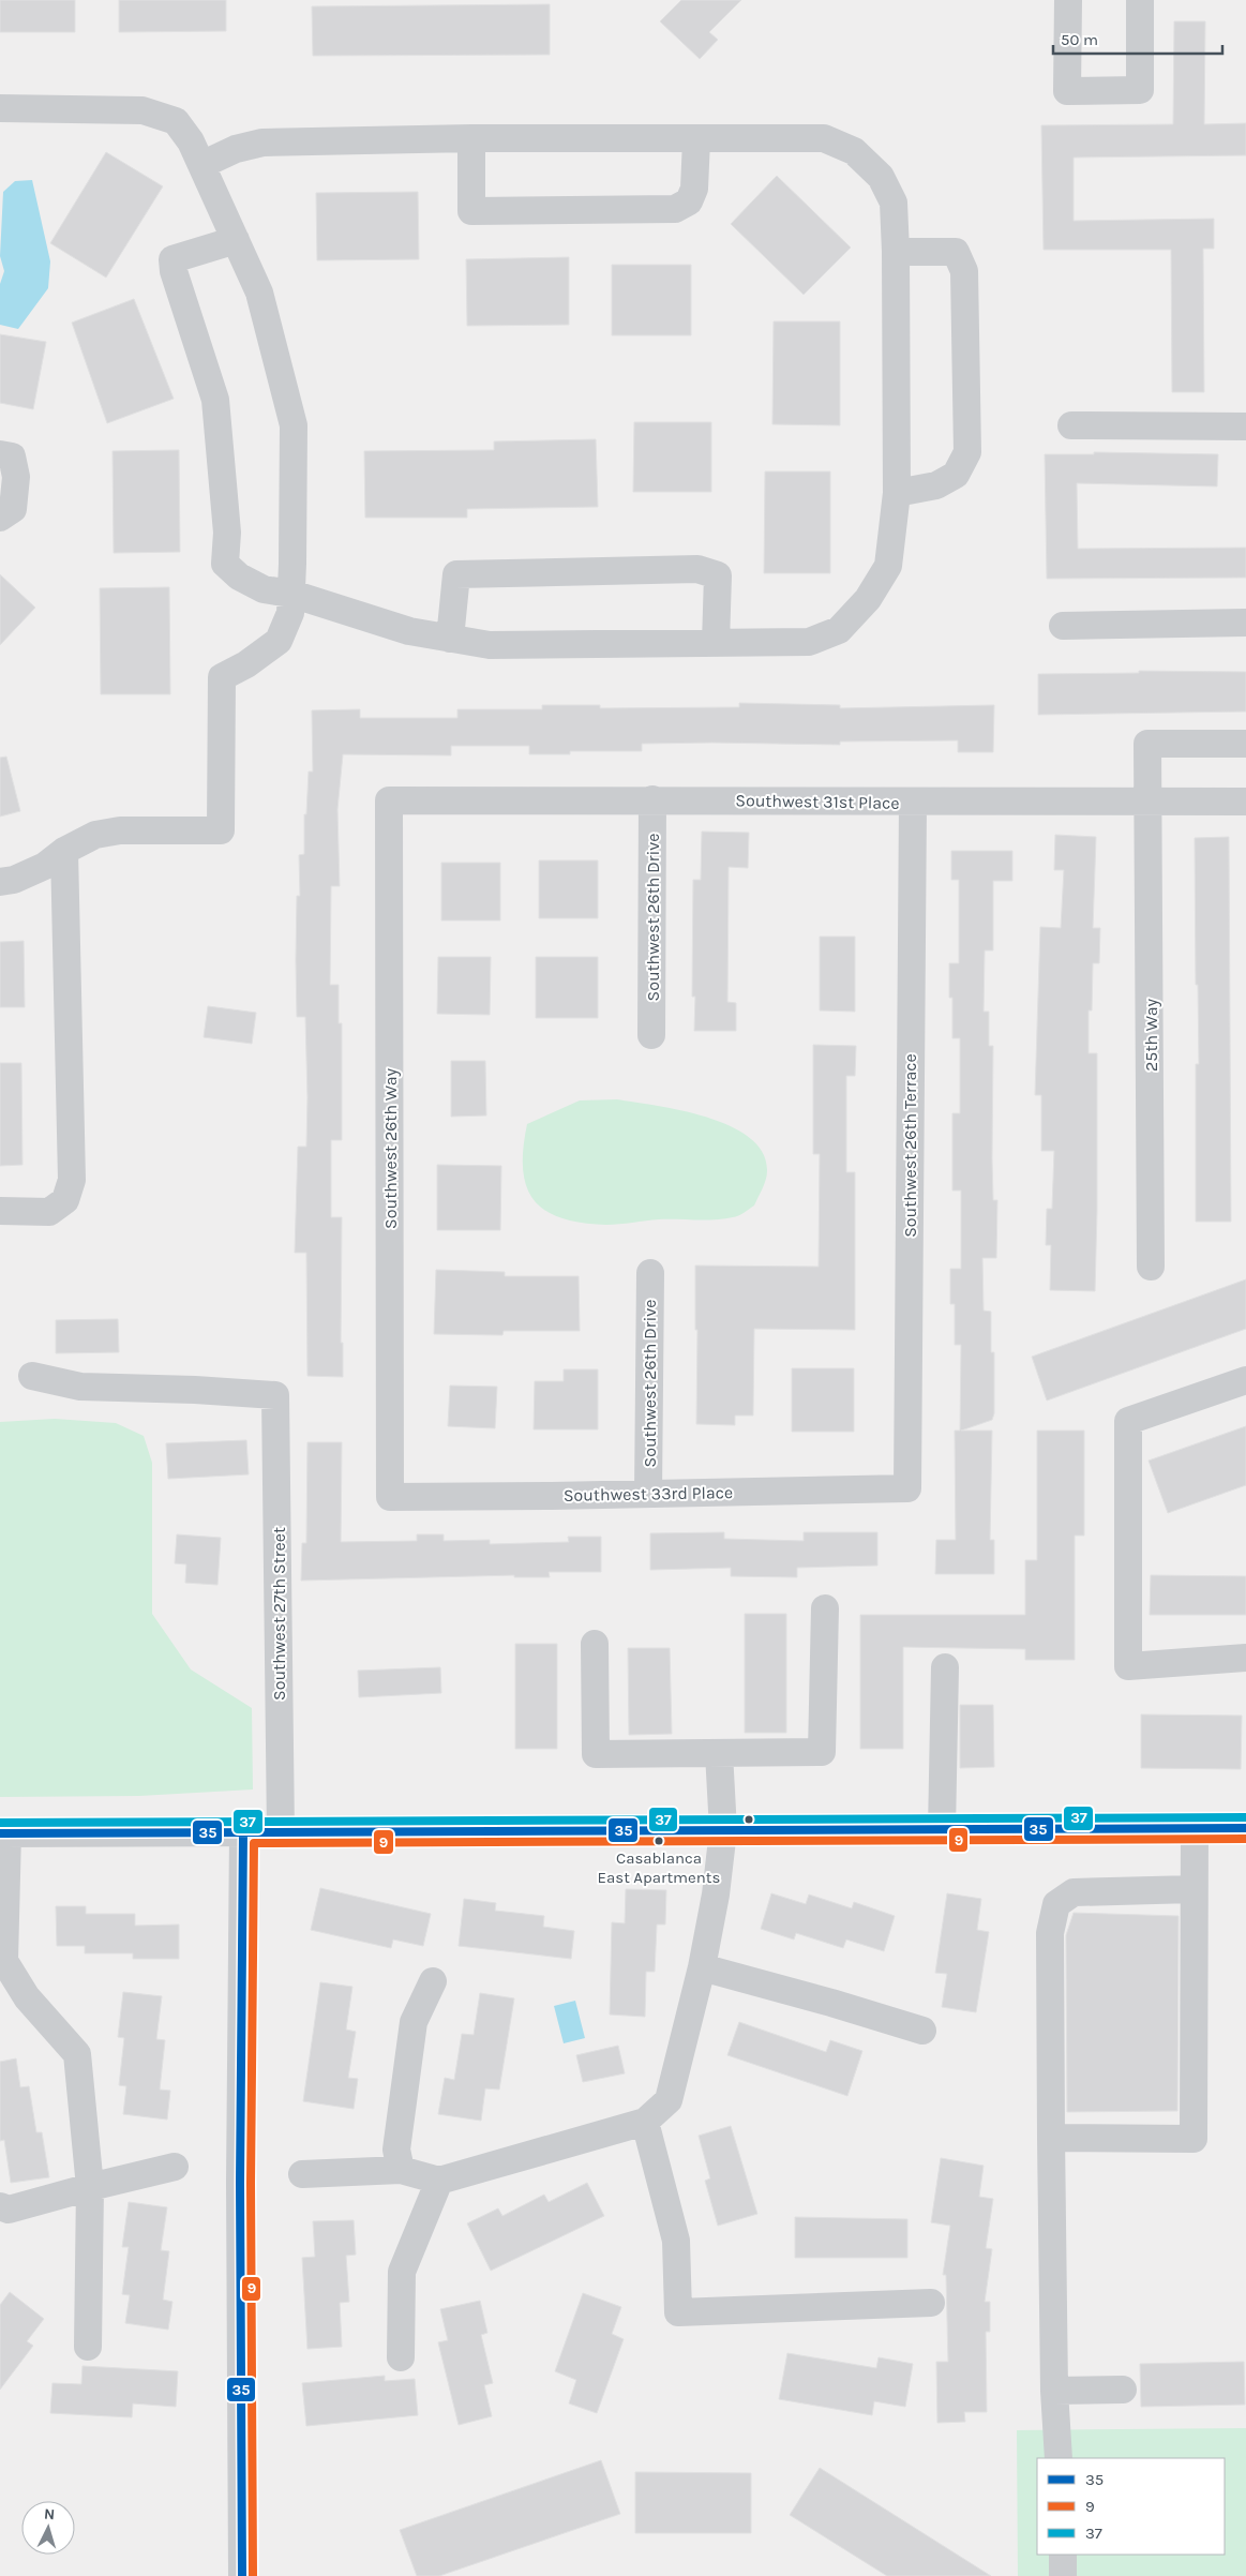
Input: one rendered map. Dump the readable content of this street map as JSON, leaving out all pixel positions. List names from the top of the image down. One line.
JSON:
{"streets":{"street":["Southwest 31st Place","Southwest 26th Drive","25th Way","Southwest 26th Terrace","Southwest 26th Way","Southwest 33rd Place","Southwest 27th Street"]},"crossings":[["Southwest 31st Place","Southwest 26th Drive"],["Southwest 31st Place","25th Way"],["Southwest 31st Place","Southwest 26th Terrace"],["Southwest 31st Place","Southwest 26th Way"],["Southwest 26th Drive","Southwest 33rd Place"],["Southwest 26th Terrace","Southwest 33rd Place"],["Southwest 26th Way","Southwest 33rd Place"]],"places":["Casablanca East Apartments"],"lines":["transit line 37","transit line 35","transit line 9"],"legend":["35","9","37"],"scale_bar":"50 m","north":"top"}
